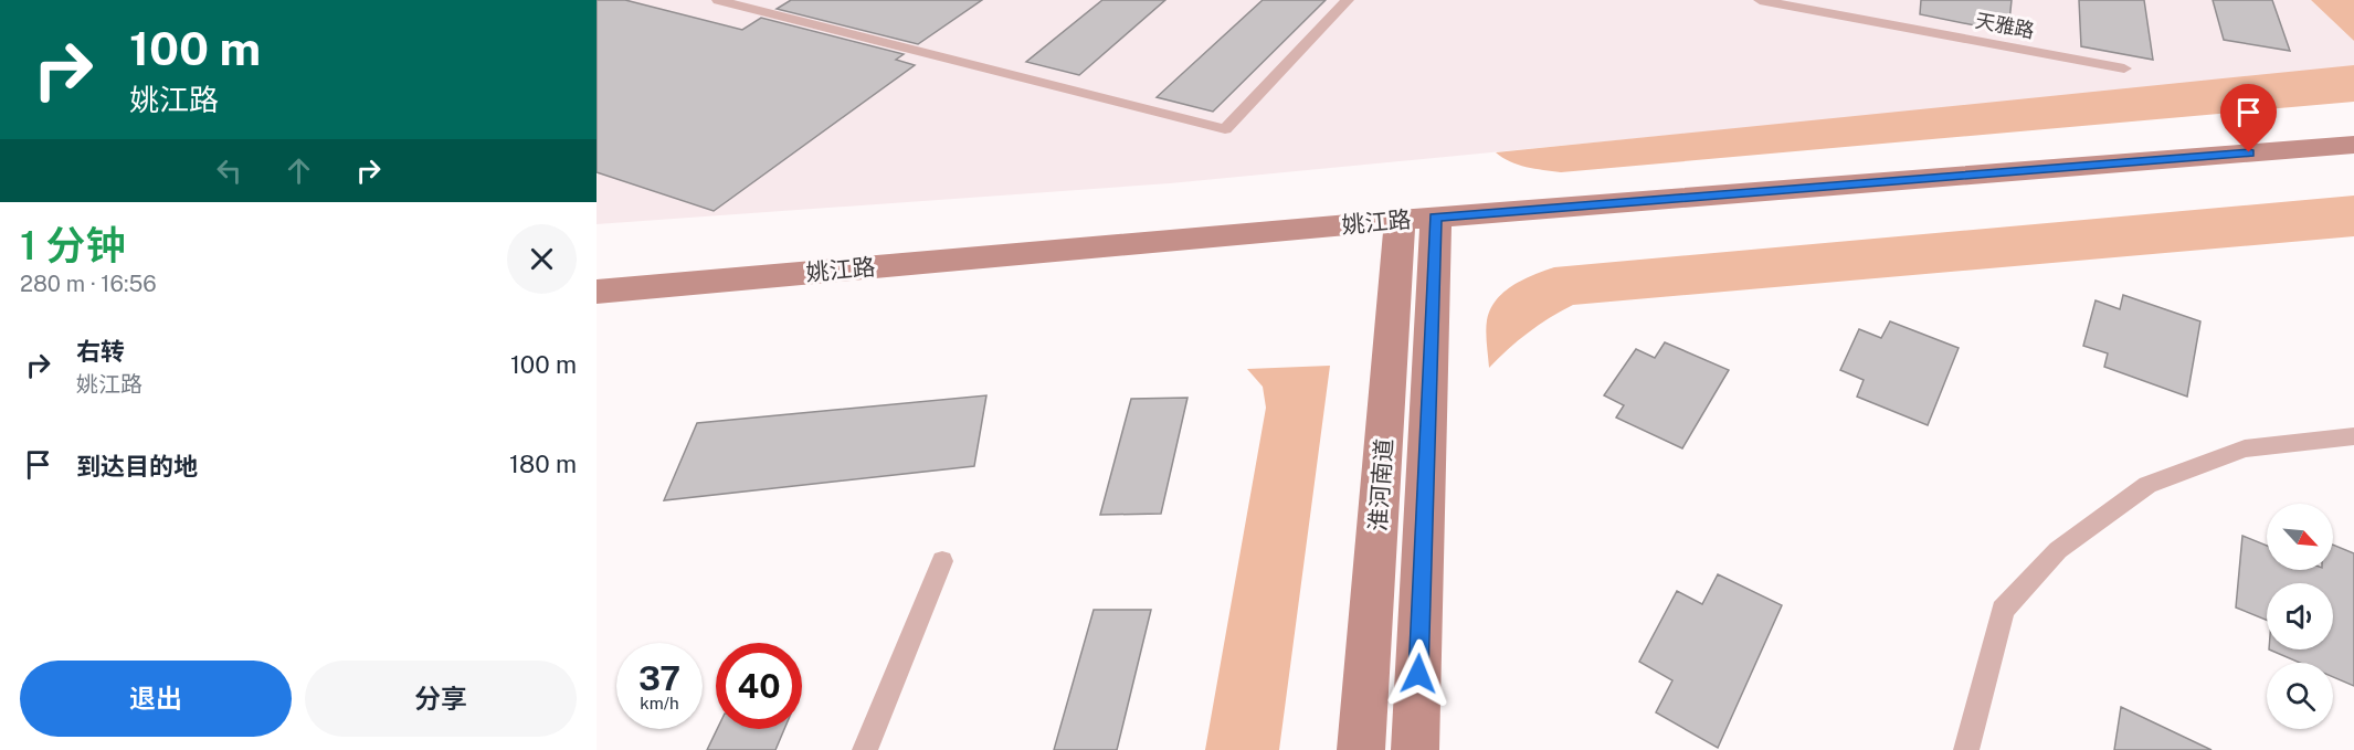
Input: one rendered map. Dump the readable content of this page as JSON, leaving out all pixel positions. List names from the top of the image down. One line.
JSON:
{"streets":{"main road":["姚江路","淮河南道"],"lane":["天雅路"]},"crossings":[["姚江路","淮河南道"]],"north":"bottom right","page":{"turn":["100 m","姚江路"],"heading":["1 分钟","280 m · 16:56"],"list":[{"name":"右转","note":"姚江路","value":"100 m"},{"name":"到达目的地","value":"180 m"}],"speed":"37 km/h","limit":"40","buttons":["退出","分享"]}}
